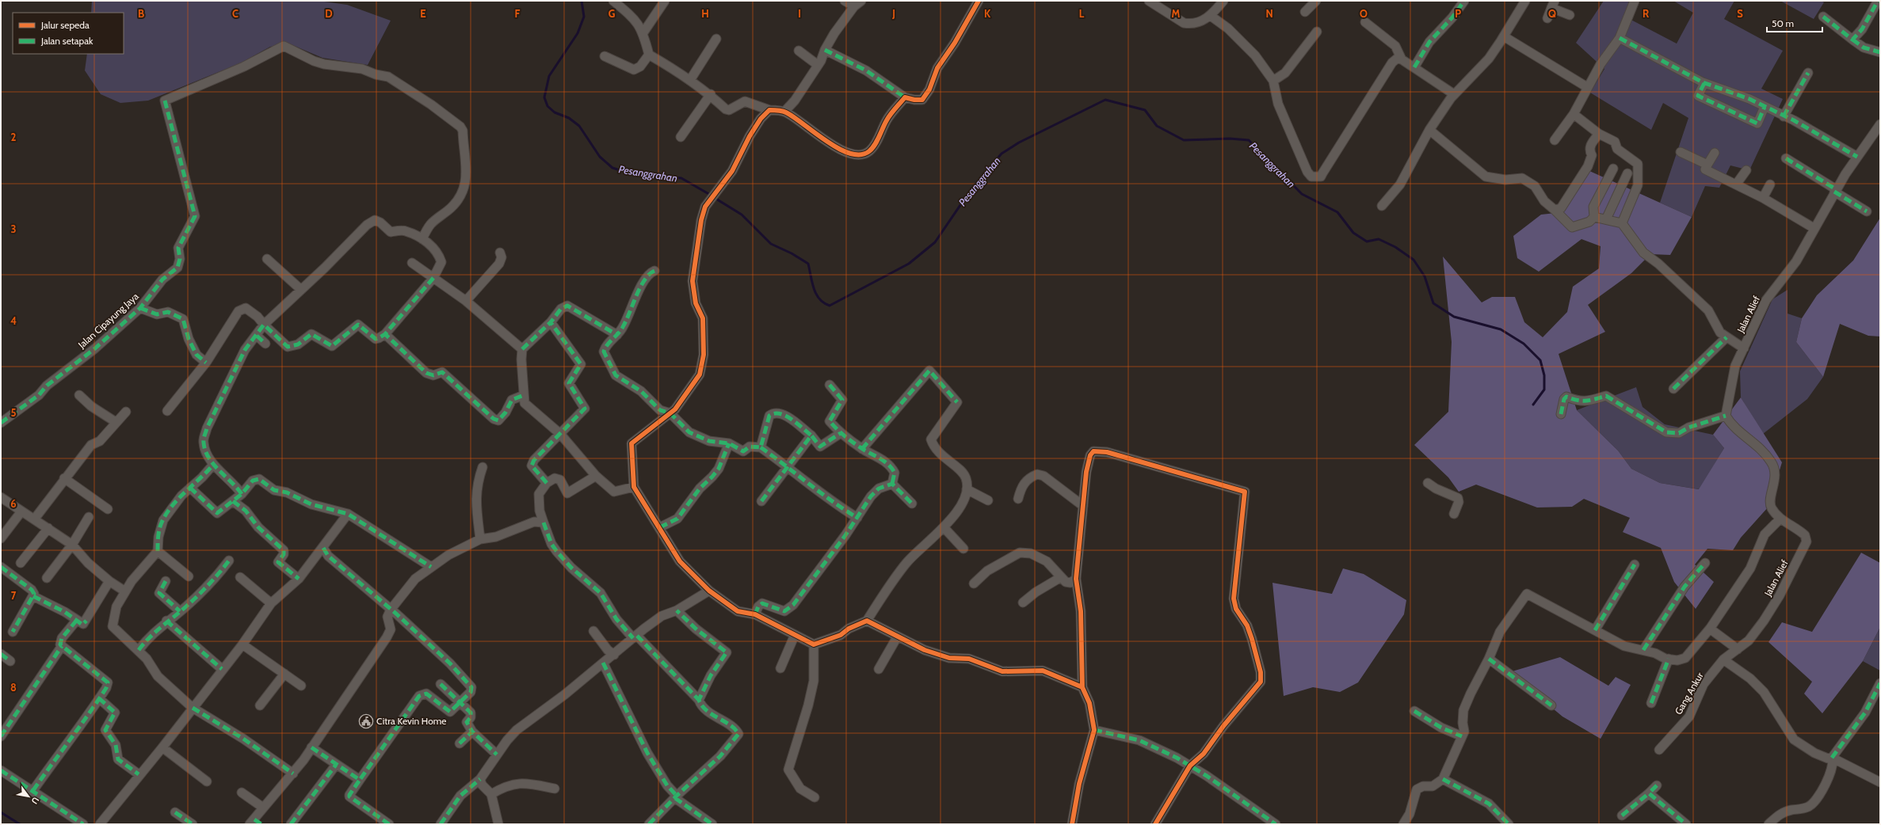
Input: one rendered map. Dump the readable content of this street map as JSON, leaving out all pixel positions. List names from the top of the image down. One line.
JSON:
{"streets":{"street":["Jalan Alief","Jalan Cipayung Jaya","Gang Ankur"]},"crossings":[["Jalan Alief","Gang Ankur"]],"water":["Pesanggrahan"],"places":{"public building":["Citra Kevin Home"]},"legend":["Jalur sepeda","Jalan setapak"],"scale_bar":"50 m","north":"bottom right","grid":{"columns":["B","C","D","E","F","G","H","I","J","K","L","M","N","O","P","Q","R","S"],"rows":["2","3","4","5","6","7","8"]}}
